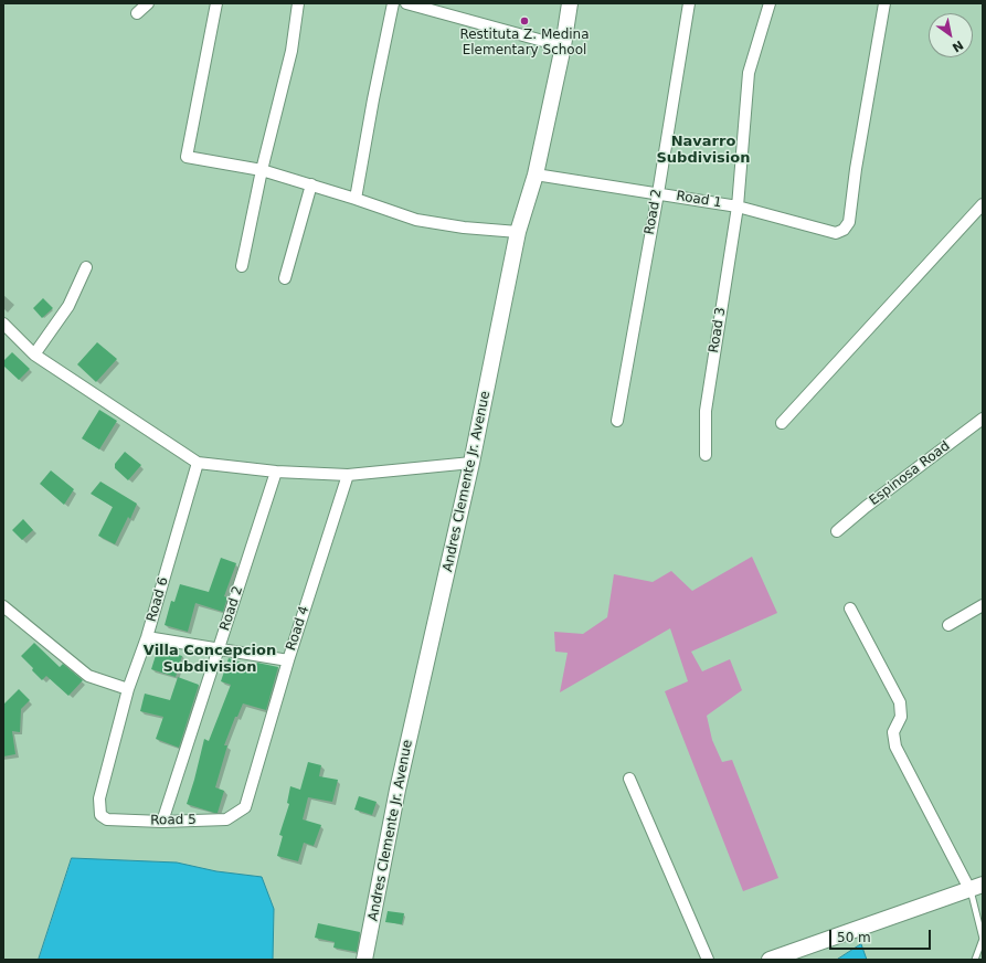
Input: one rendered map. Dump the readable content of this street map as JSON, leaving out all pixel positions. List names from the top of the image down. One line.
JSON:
{"streets":{"main road":["Andres Clemente Jr. Avenue"],"street":["Road 1","Road 2","Road 3","Espinosa Road","Road 6","Road 4","Road 5"]},"crossings":[["Road 1","Road 2"],["Road 1","Road 3"],["Road 1","Andres Clemente Jr. Avenue"],["Road 2","Road 5"],["Road 6","Road 5"],["Road 4","Road 5"]],"districts":["Navarro Subdivision","Villa Concepcion Subdivision"],"places":["Restituta Z. Medina Elementary School"],"scale_bar":"50 m","north":"bottom right"}
